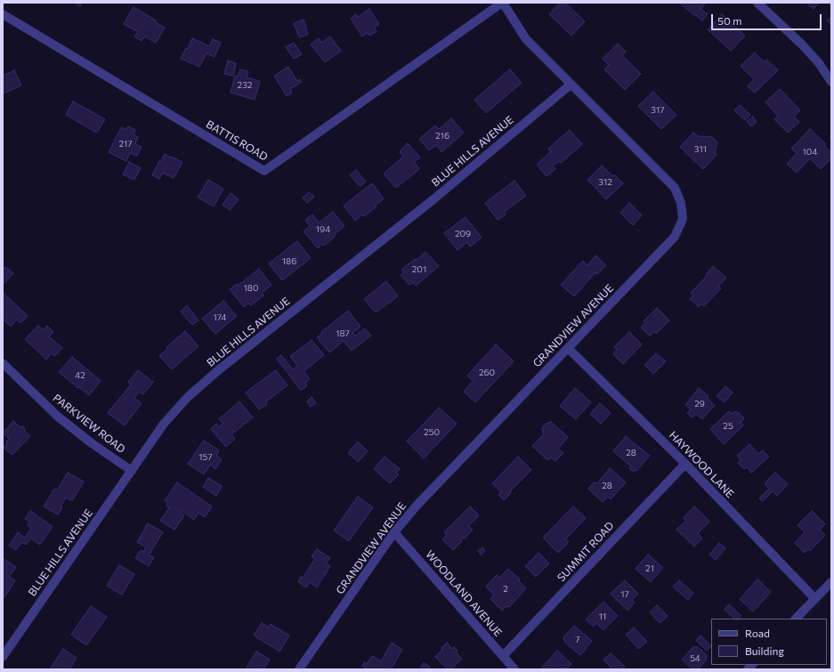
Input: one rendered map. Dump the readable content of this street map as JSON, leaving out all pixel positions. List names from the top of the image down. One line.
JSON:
{"streets":{"street":["BATTIS ROAD","BLUE HILLS AVENUE","GRANDVIEW AVENUE","PARKVIEW ROAD","HAYWOOD LANE","SUMMIT ROAD","WOODLAND AVENUE"]},"crossings":[["BATTIS ROAD","GRANDVIEW AVENUE"],["BLUE HILLS AVENUE","GRANDVIEW AVENUE"],["BLUE HILLS AVENUE","PARKVIEW ROAD"],["GRANDVIEW AVENUE","HAYWOOD LANE"],["GRANDVIEW AVENUE","WOODLAND AVENUE"],["HAYWOOD LANE","SUMMIT ROAD"],["SUMMIT ROAD","WOODLAND AVENUE"]],"house_numbers":["232","317","216","217","311","104","312","194","209","186","201","180","174","187","260","42","29","25","250","28","157","28","21","2","17","11","7","54"],"legend":["Road","Building"],"scale_bar":"50 m"}
